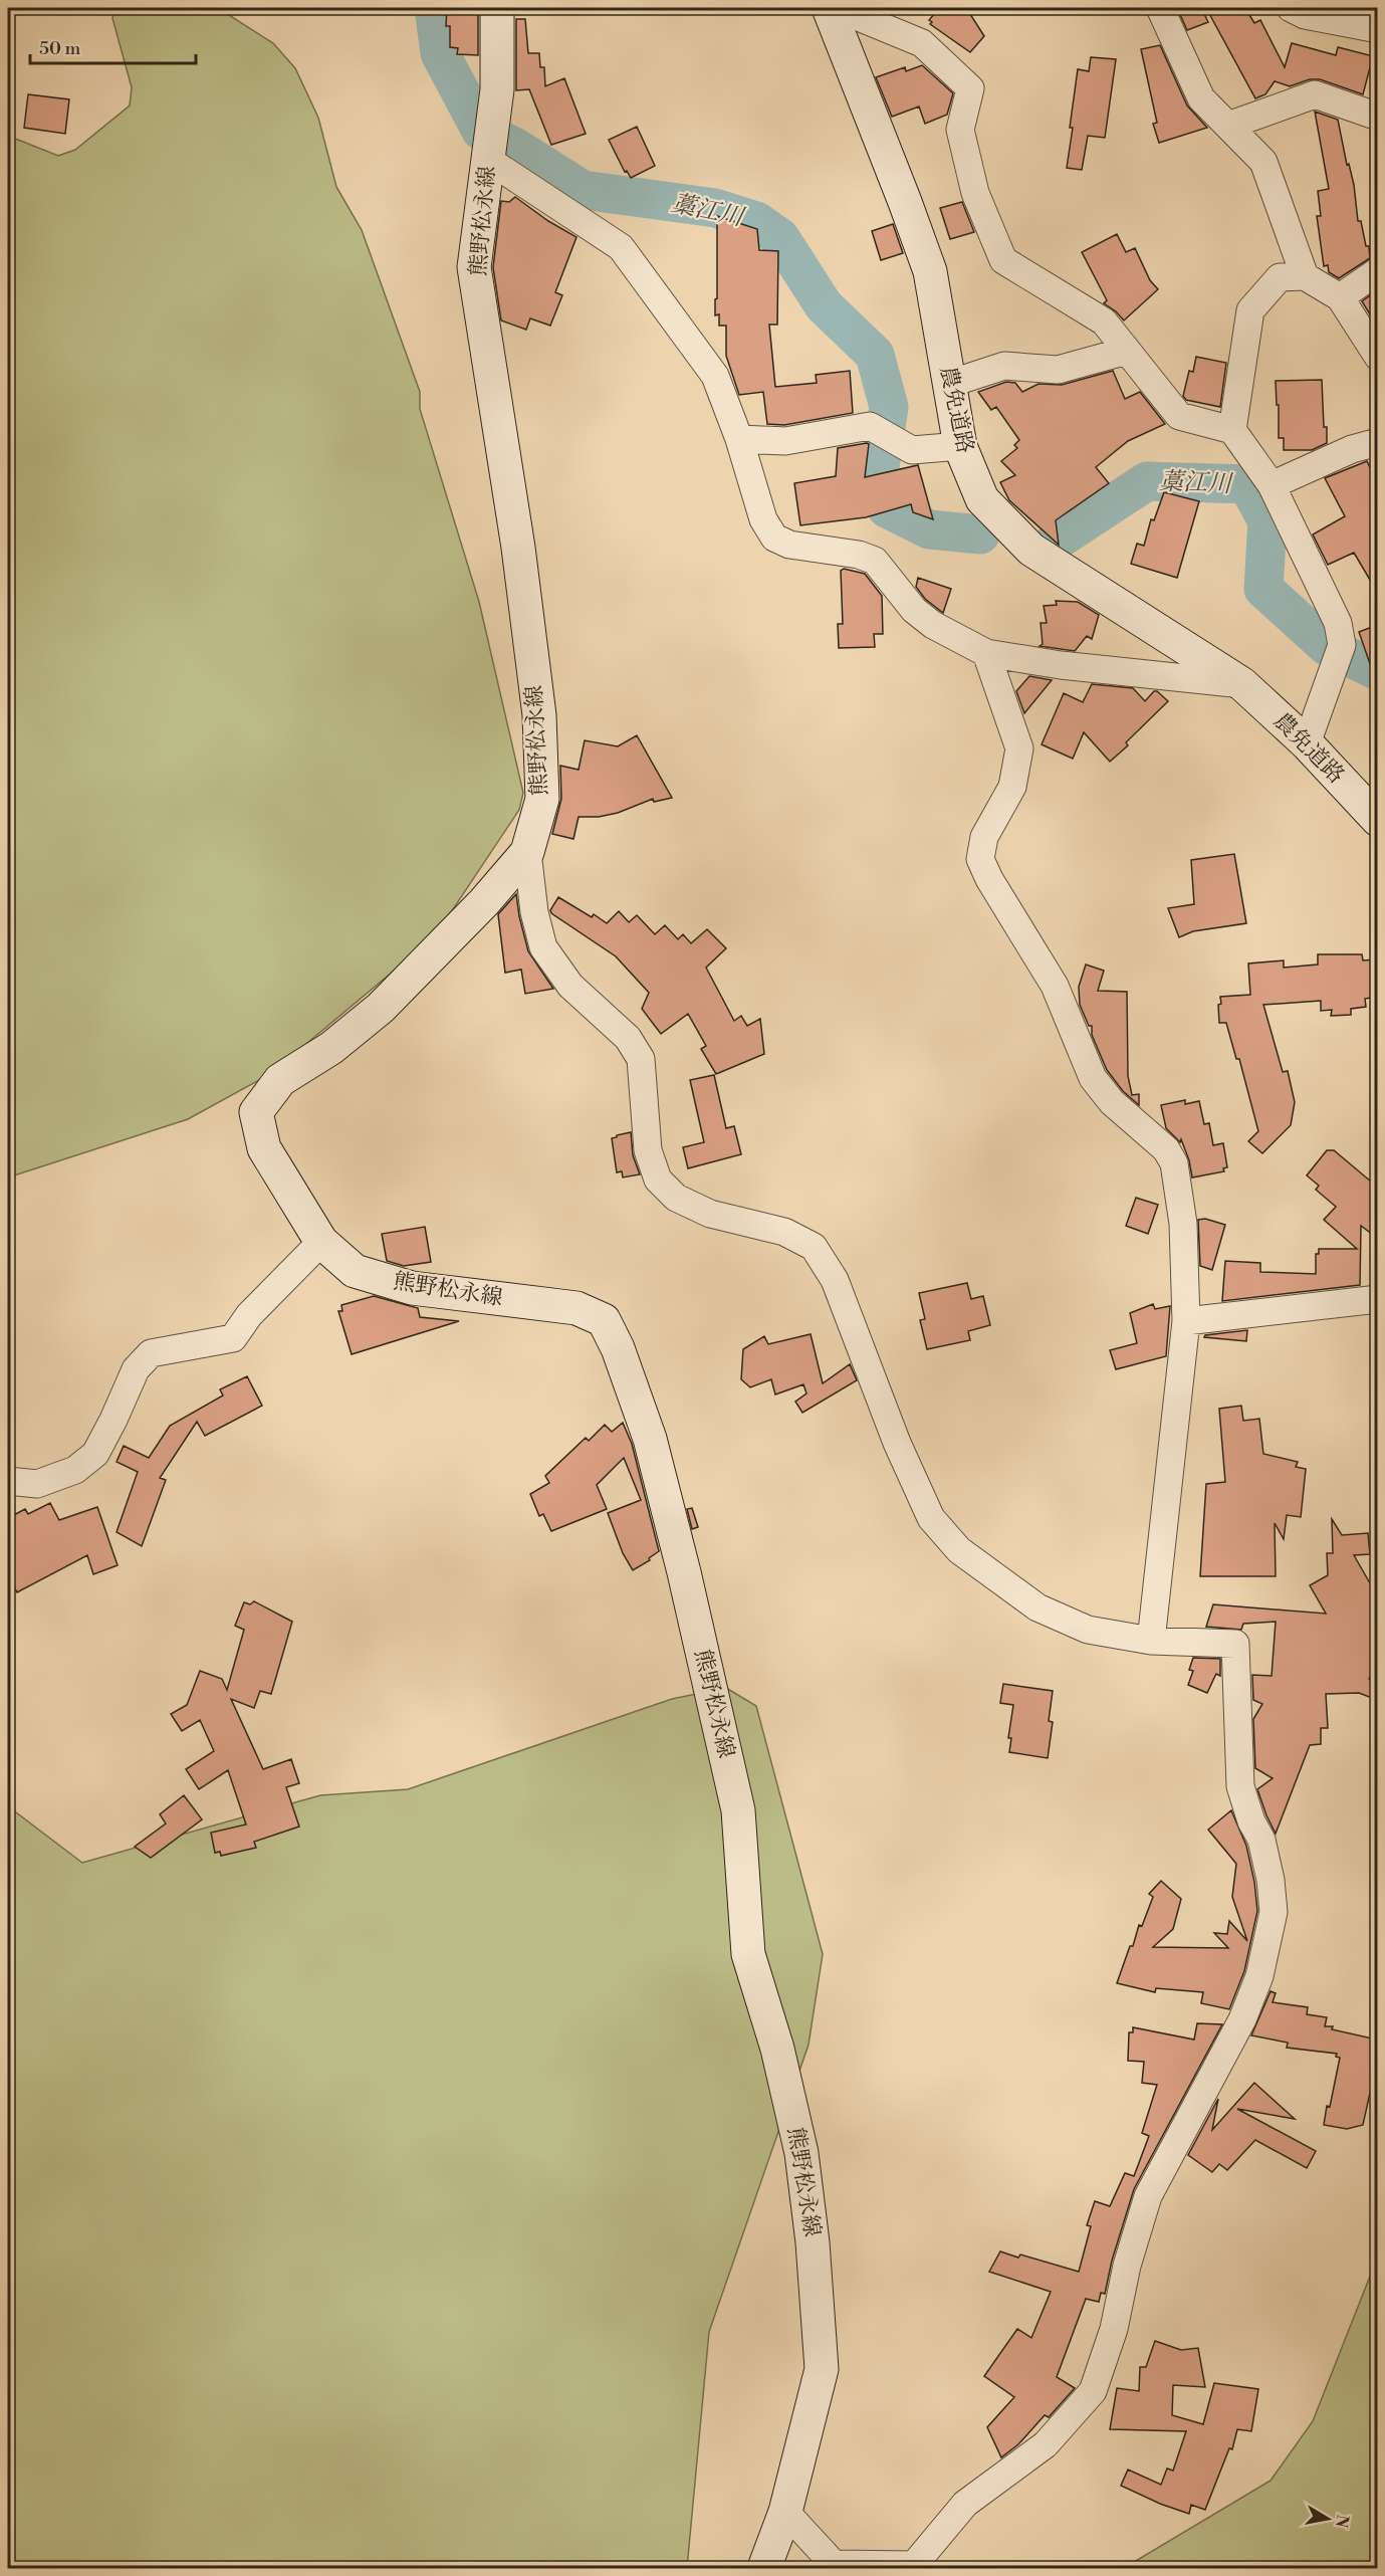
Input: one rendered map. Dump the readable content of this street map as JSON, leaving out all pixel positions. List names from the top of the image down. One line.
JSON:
{"streets":{"main road":["熊野松永線","農免道路"]},"water":["藁江川"],"scale_bar":"50 m","north":"right"}
